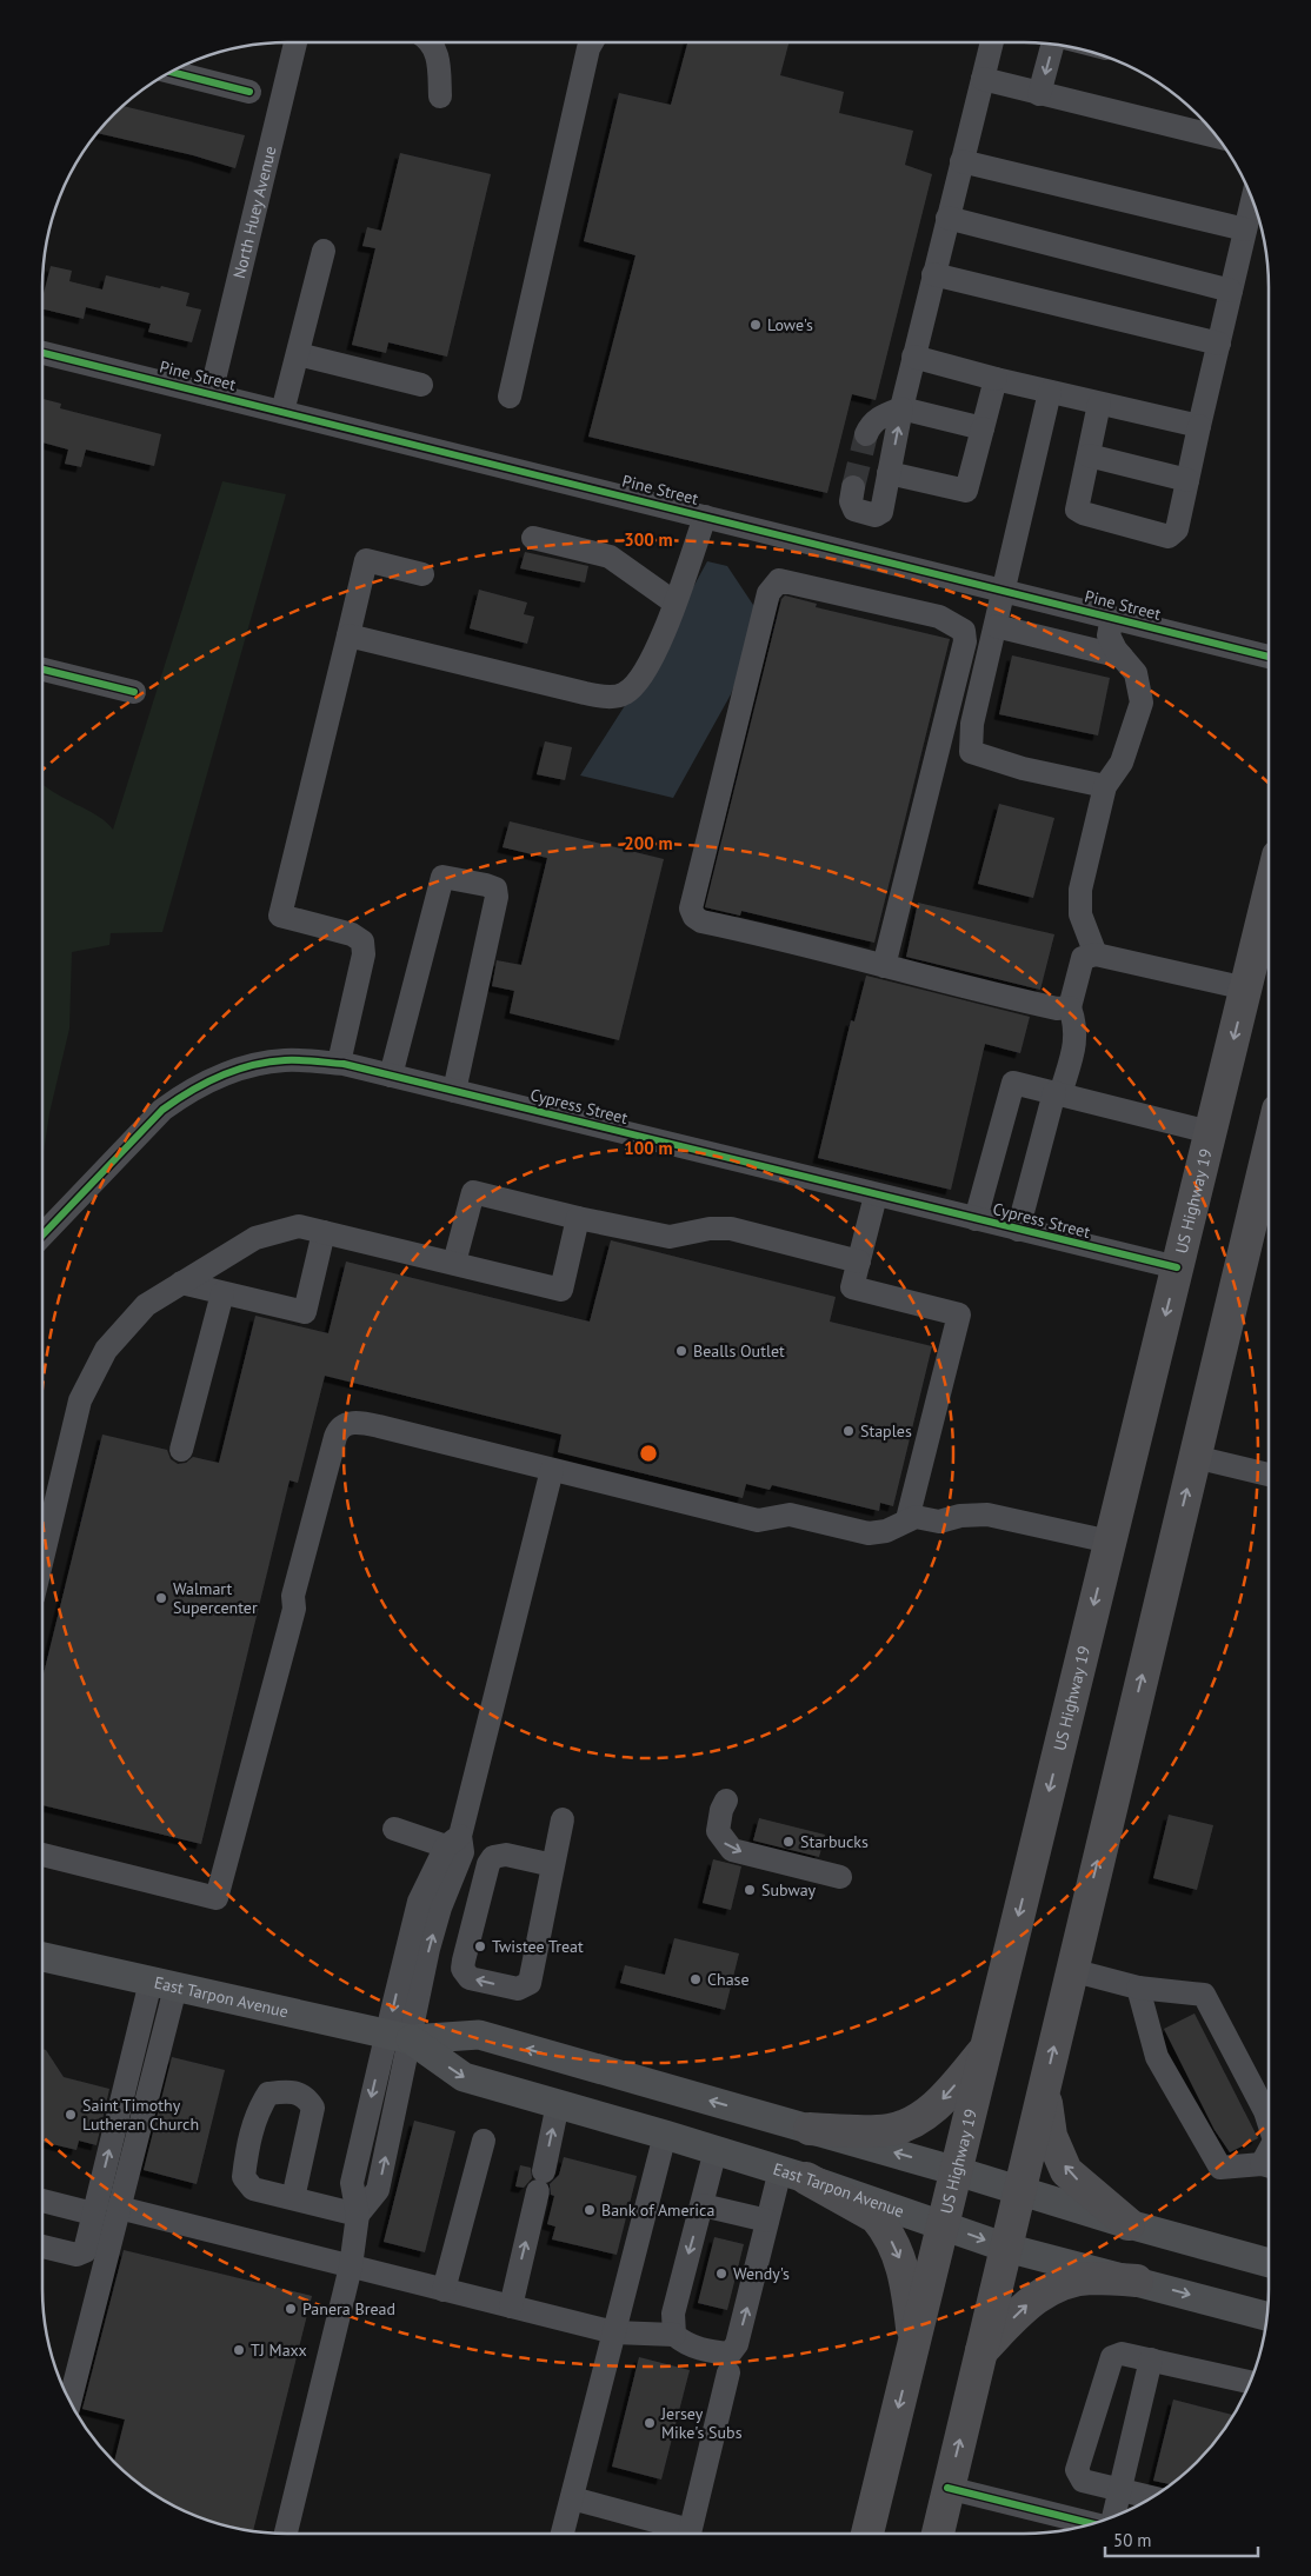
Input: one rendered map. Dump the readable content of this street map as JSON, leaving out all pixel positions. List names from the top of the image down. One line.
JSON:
{"streets":{"highway":["US Highway 19"],"main road":["East Tarpon Avenue"],"street":["North Huey Avenue","Pine Street","Cypress Street"]},"crossings":[["North Huey Avenue","Pine Street"],["Cypress Street","US Highway 19"],["US Highway 19","East Tarpon Avenue"]],"places":["Lowe's","Bealls Outlet","Staples","Walmart Supercenter","Starbucks","Subway","Twistee Treat","Chase","Saint Timothy Lutheran Church","Bank of America","Wendy's","Panera Bread","TJ Maxx","Jersey Mike's Subs"],"scale_bar":"50 m","rings":["300 m","200 m","100 m"]}
